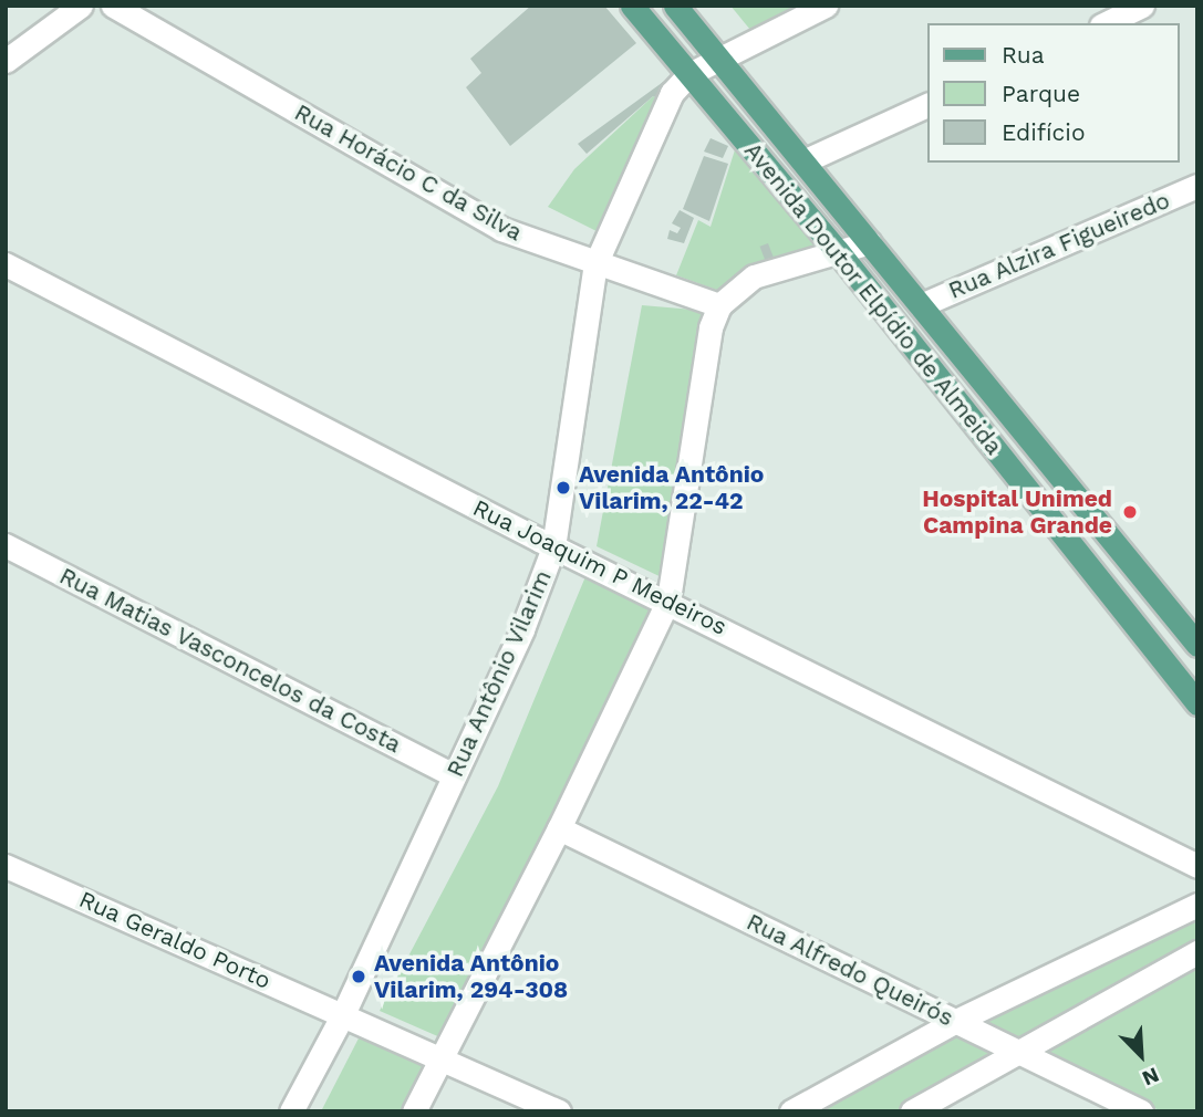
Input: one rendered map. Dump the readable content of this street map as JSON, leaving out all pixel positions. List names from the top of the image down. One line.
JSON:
{"streets":{"main road":["Avenida Doutor Elpídio de Almeida"],"street":["Rua Horácio C da Silva","Rua Alzira Figueiredo","Rua Joaquim P Medeiros","Rua Matias Vasconcelos da Costa","Rua Antônio Vilarim","Rua Geraldo Porto","Rua Alfredo Queirós"]},"crossings":[["Rua Horácio C da Silva","Rua Antônio Vilarim"],["Rua Alzira Figueiredo","Avenida Doutor Elpídio de Almeida"],["Avenida Doutor Elpídio de Almeida","Rua Antônio Vilarim"],["Rua Joaquim P Medeiros","Rua Antônio Vilarim"],["Rua Matias Vasconcelos da Costa","Rua Antônio Vilarim"],["Rua Antônio Vilarim","Rua Geraldo Porto"]],"places":["Avenida Antônio Vilarim, 22-42","Hospital Unimed Campina Grande","Avenida Antônio Vilarim, 294-308"],"legend":["Rua","Parque","Edifício"],"north":"bottom right"}
